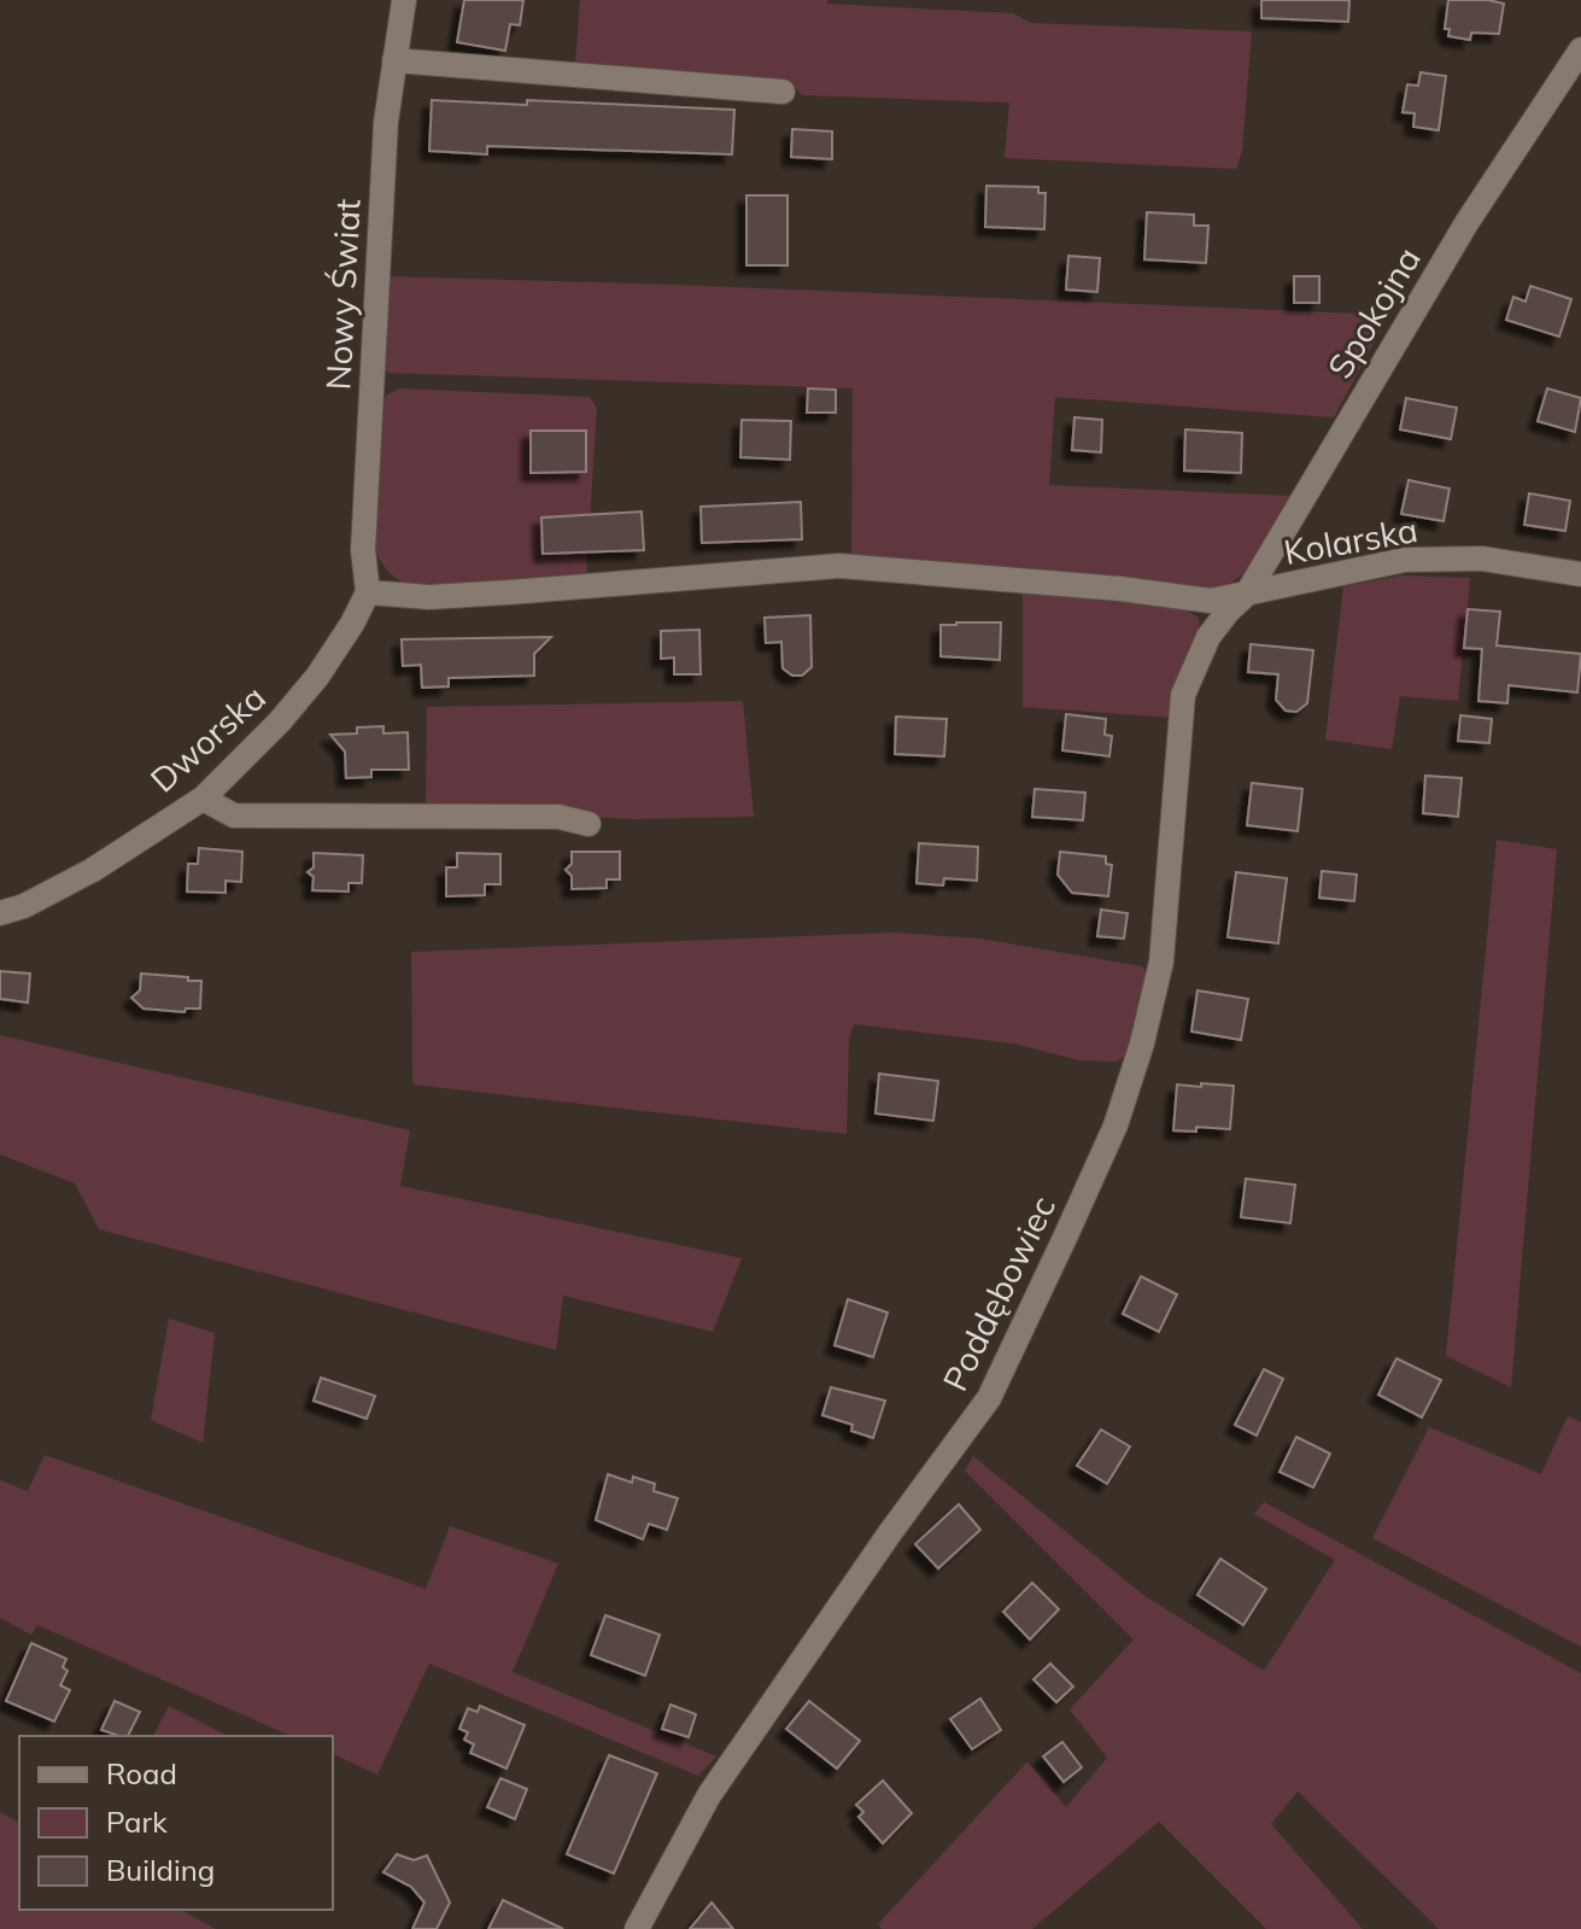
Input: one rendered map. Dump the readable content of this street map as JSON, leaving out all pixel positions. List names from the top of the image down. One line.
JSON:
{"streets":{"street":["Nowy Świat","Spokojna","Kolarska","Dworska","Poddębowiec"]},"crossings":[["Nowy Świat","Kolarska"],["Nowy Świat","Dworska"],["Spokojna","Kolarska"],["Spokojna","Poddębowiec"],["Kolarska","Dworska"]],"legend":["Road","Park","Building"]}
